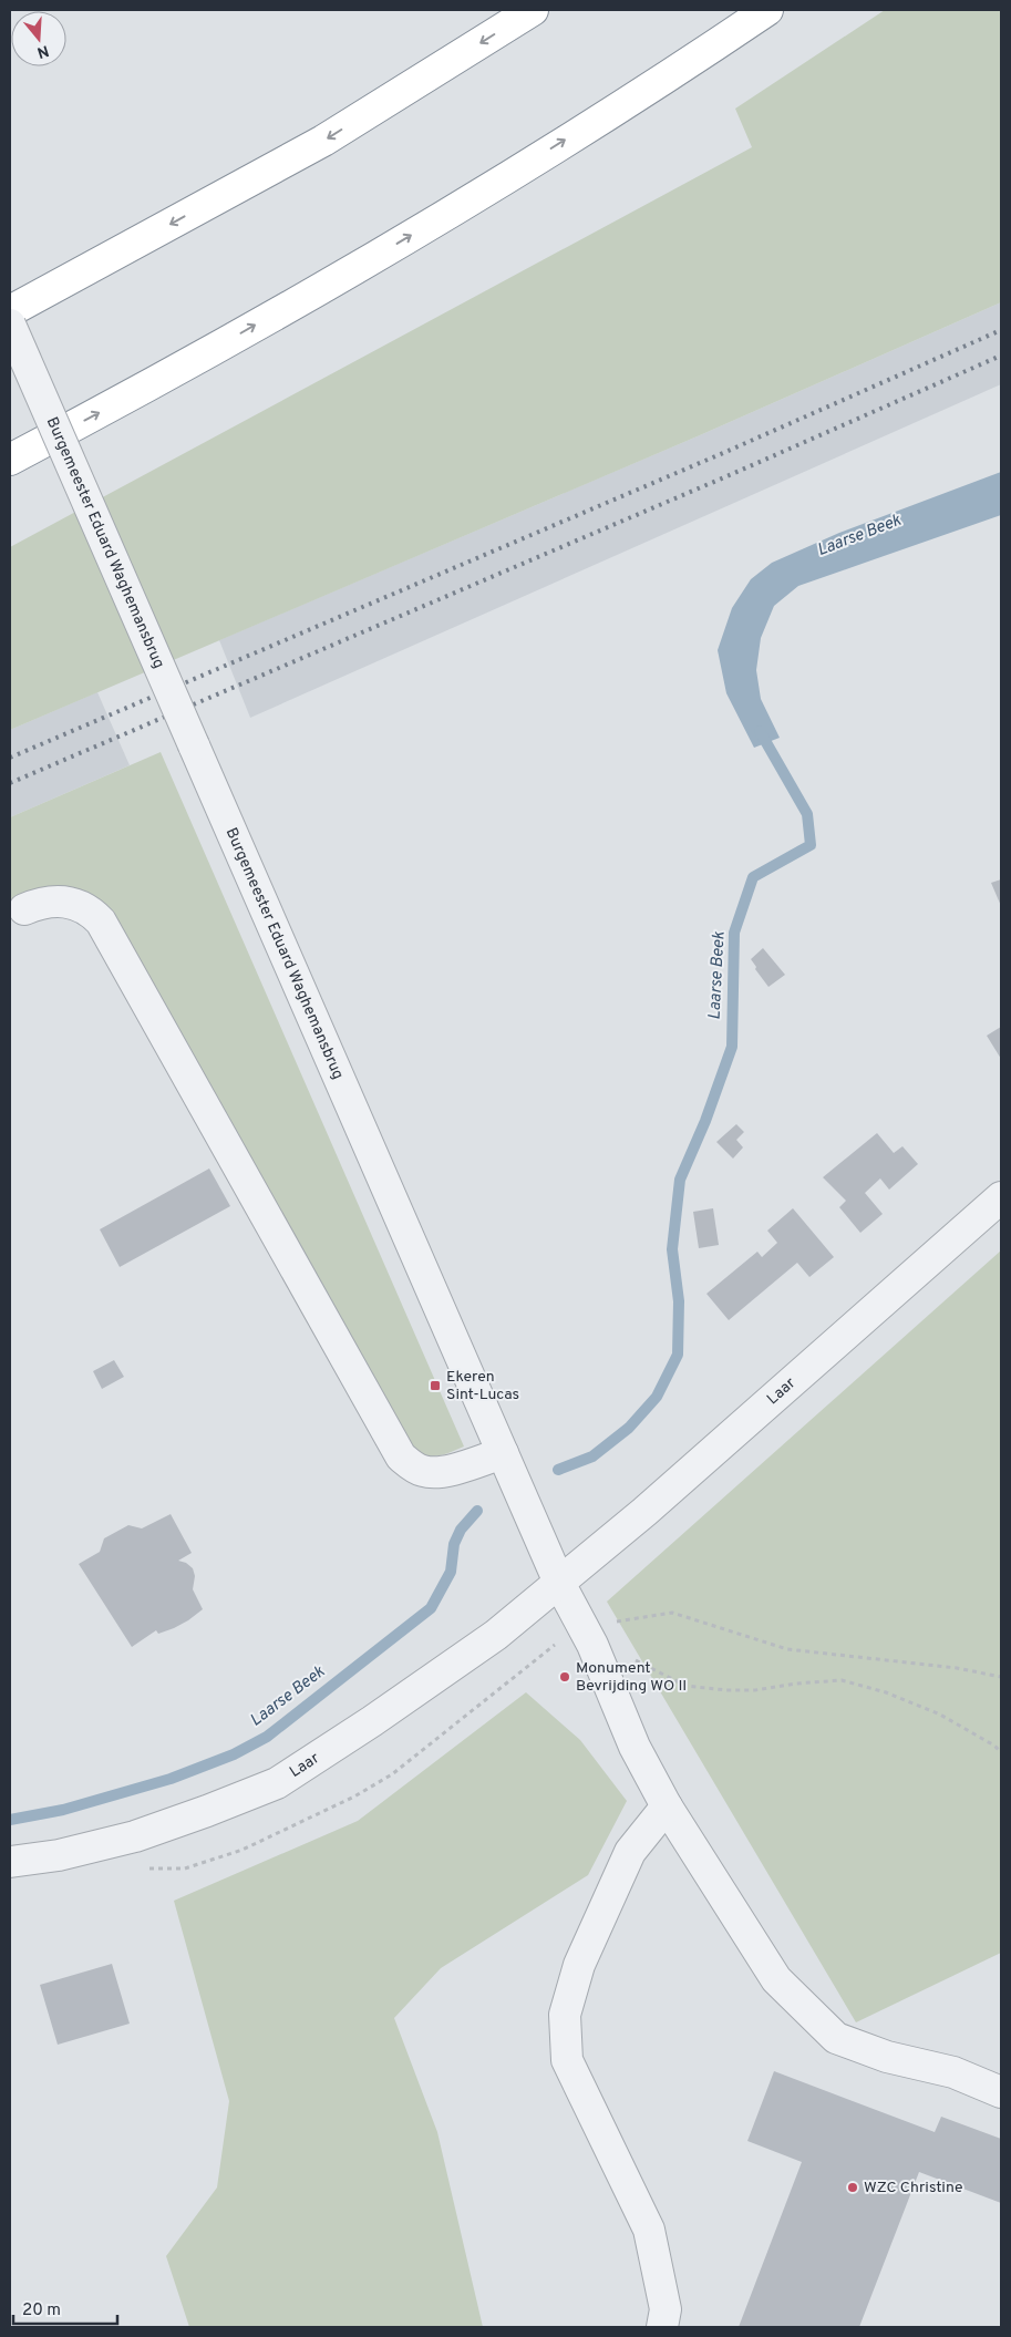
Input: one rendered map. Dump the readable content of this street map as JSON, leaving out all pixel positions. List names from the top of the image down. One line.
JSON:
{"streets":{"street":["Burgemeester Eduard Waghemansbrug","Laar"]},"crossings":[["Burgemeester Eduard Waghemansbrug","Laar"]],"water":["Laarse Beek"],"places":{"transit":["Ekeren Sint-Lucas"],"other":["Monument Bevrijding WO II","WZC Christine"]},"scale_bar":"20 m","north":"bottom"}
